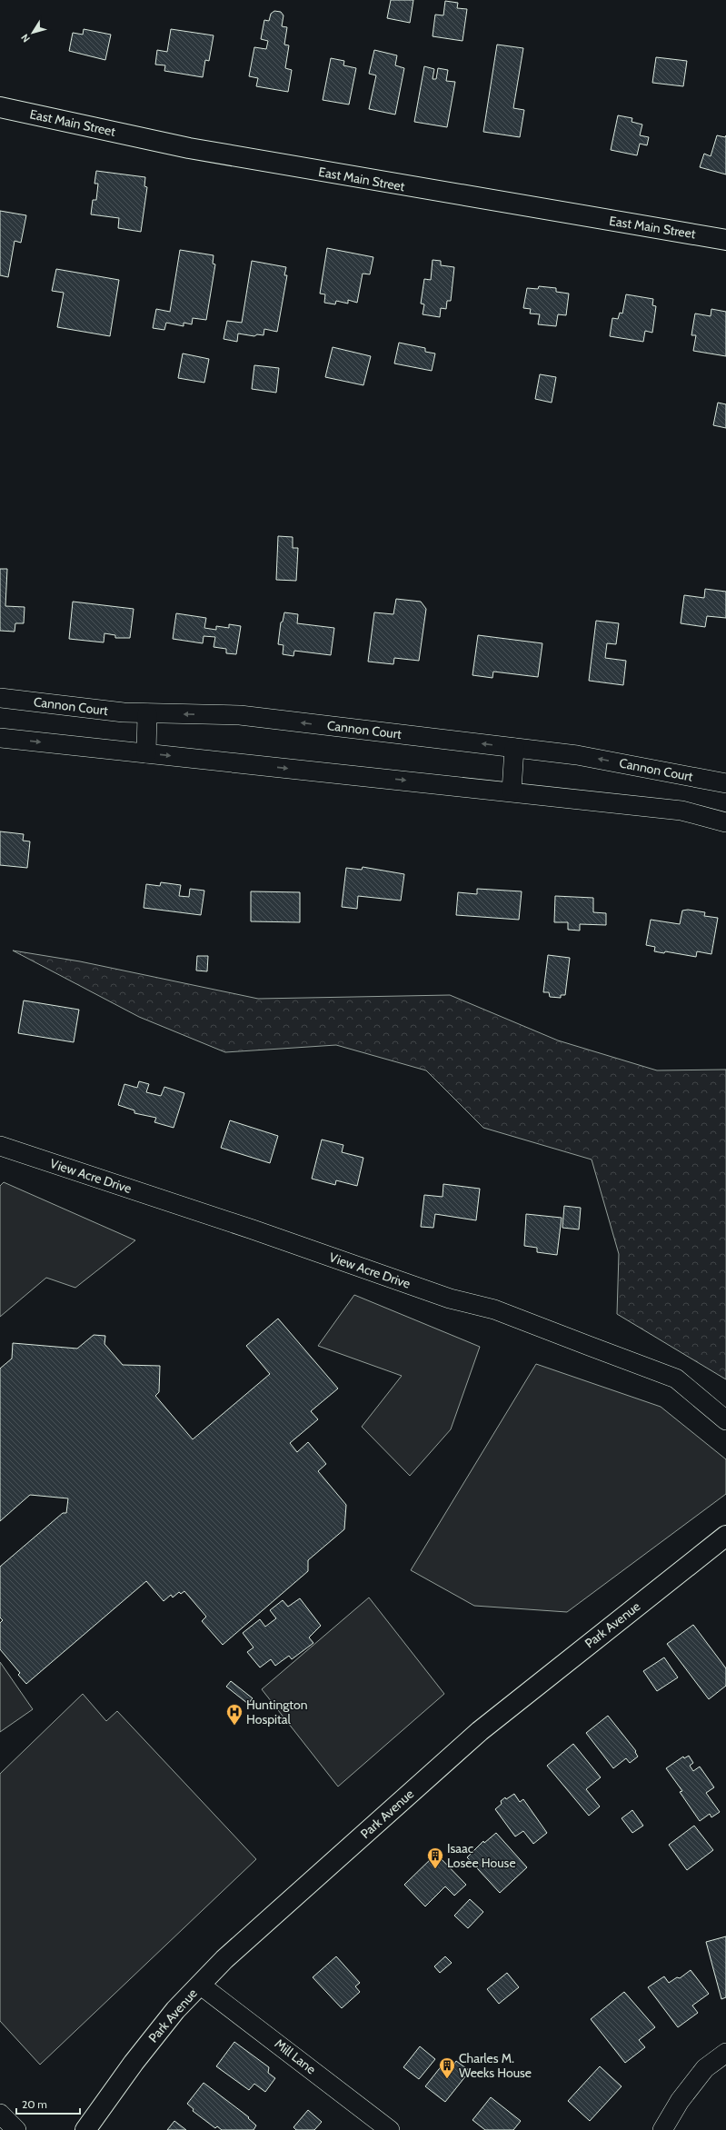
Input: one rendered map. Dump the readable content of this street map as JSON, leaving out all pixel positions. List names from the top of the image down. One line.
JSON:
{"streets":{"main road":["East Main Street","Park Avenue"],"street":["Cannon Court","View Acre Drive","Mill Lane"]},"crossings":[["Park Avenue","Mill Lane"]],"places":{"hospital":["Huntington Hospital"],"building":["Isaac Losee House","Charles M. Weeks House"]},"scale_bar":"20 m","north":"bottom left"}
